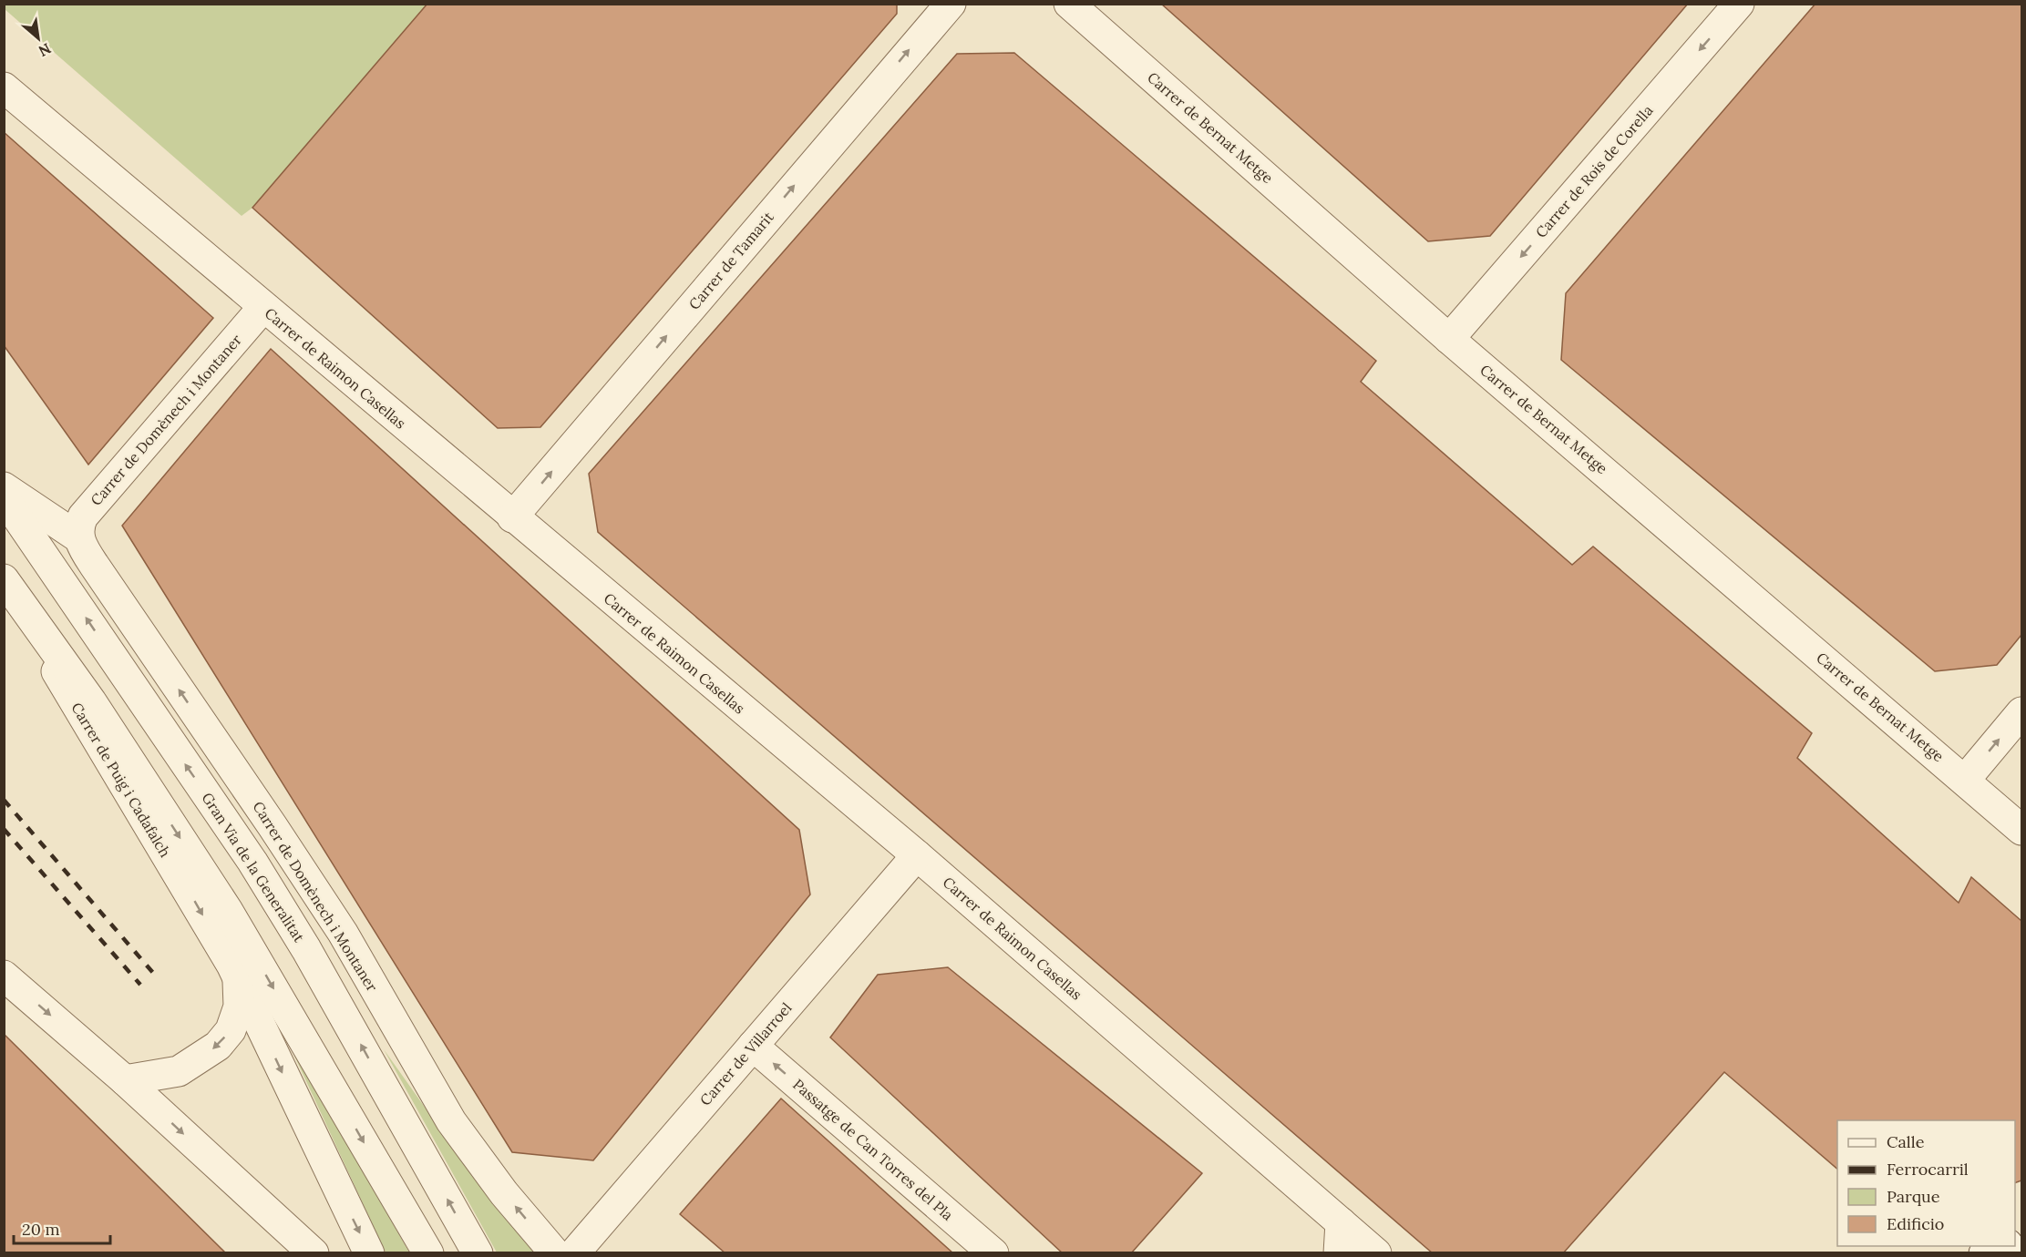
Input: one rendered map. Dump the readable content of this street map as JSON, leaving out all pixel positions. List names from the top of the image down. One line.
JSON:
{"streets":{"street":["Carrer de Bernat Metge","Carrer de Rois de Corella","Carrer de Tamarit","Carrer de Raimon Casellas","Carrer de Domènech i Montaner","Carrer de Puig i Cadafalch","Gran Via de la Generalitat","Carrer de Villarroel","Passatge de Can Torres del Pla"]},"crossings":[["Carrer de Bernat Metge","Carrer de Rois de Corella"],["Carrer de Tamarit","Carrer de Raimon Casellas"],["Carrer de Raimon Casellas","Carrer de Domènech i Montaner"],["Carrer de Raimon Casellas","Carrer de Villarroel"],["Carrer de Villarroel","Passatge de Can Torres del Pla"]],"one_way":["Carrer de Rois de Corella","Carrer de Tamarit","Passatge de Can Torres del Pla"],"legend":["Calle","Ferrocarril","Parque","Edificio"],"scale_bar":"20 m","north":"bottom right"}
